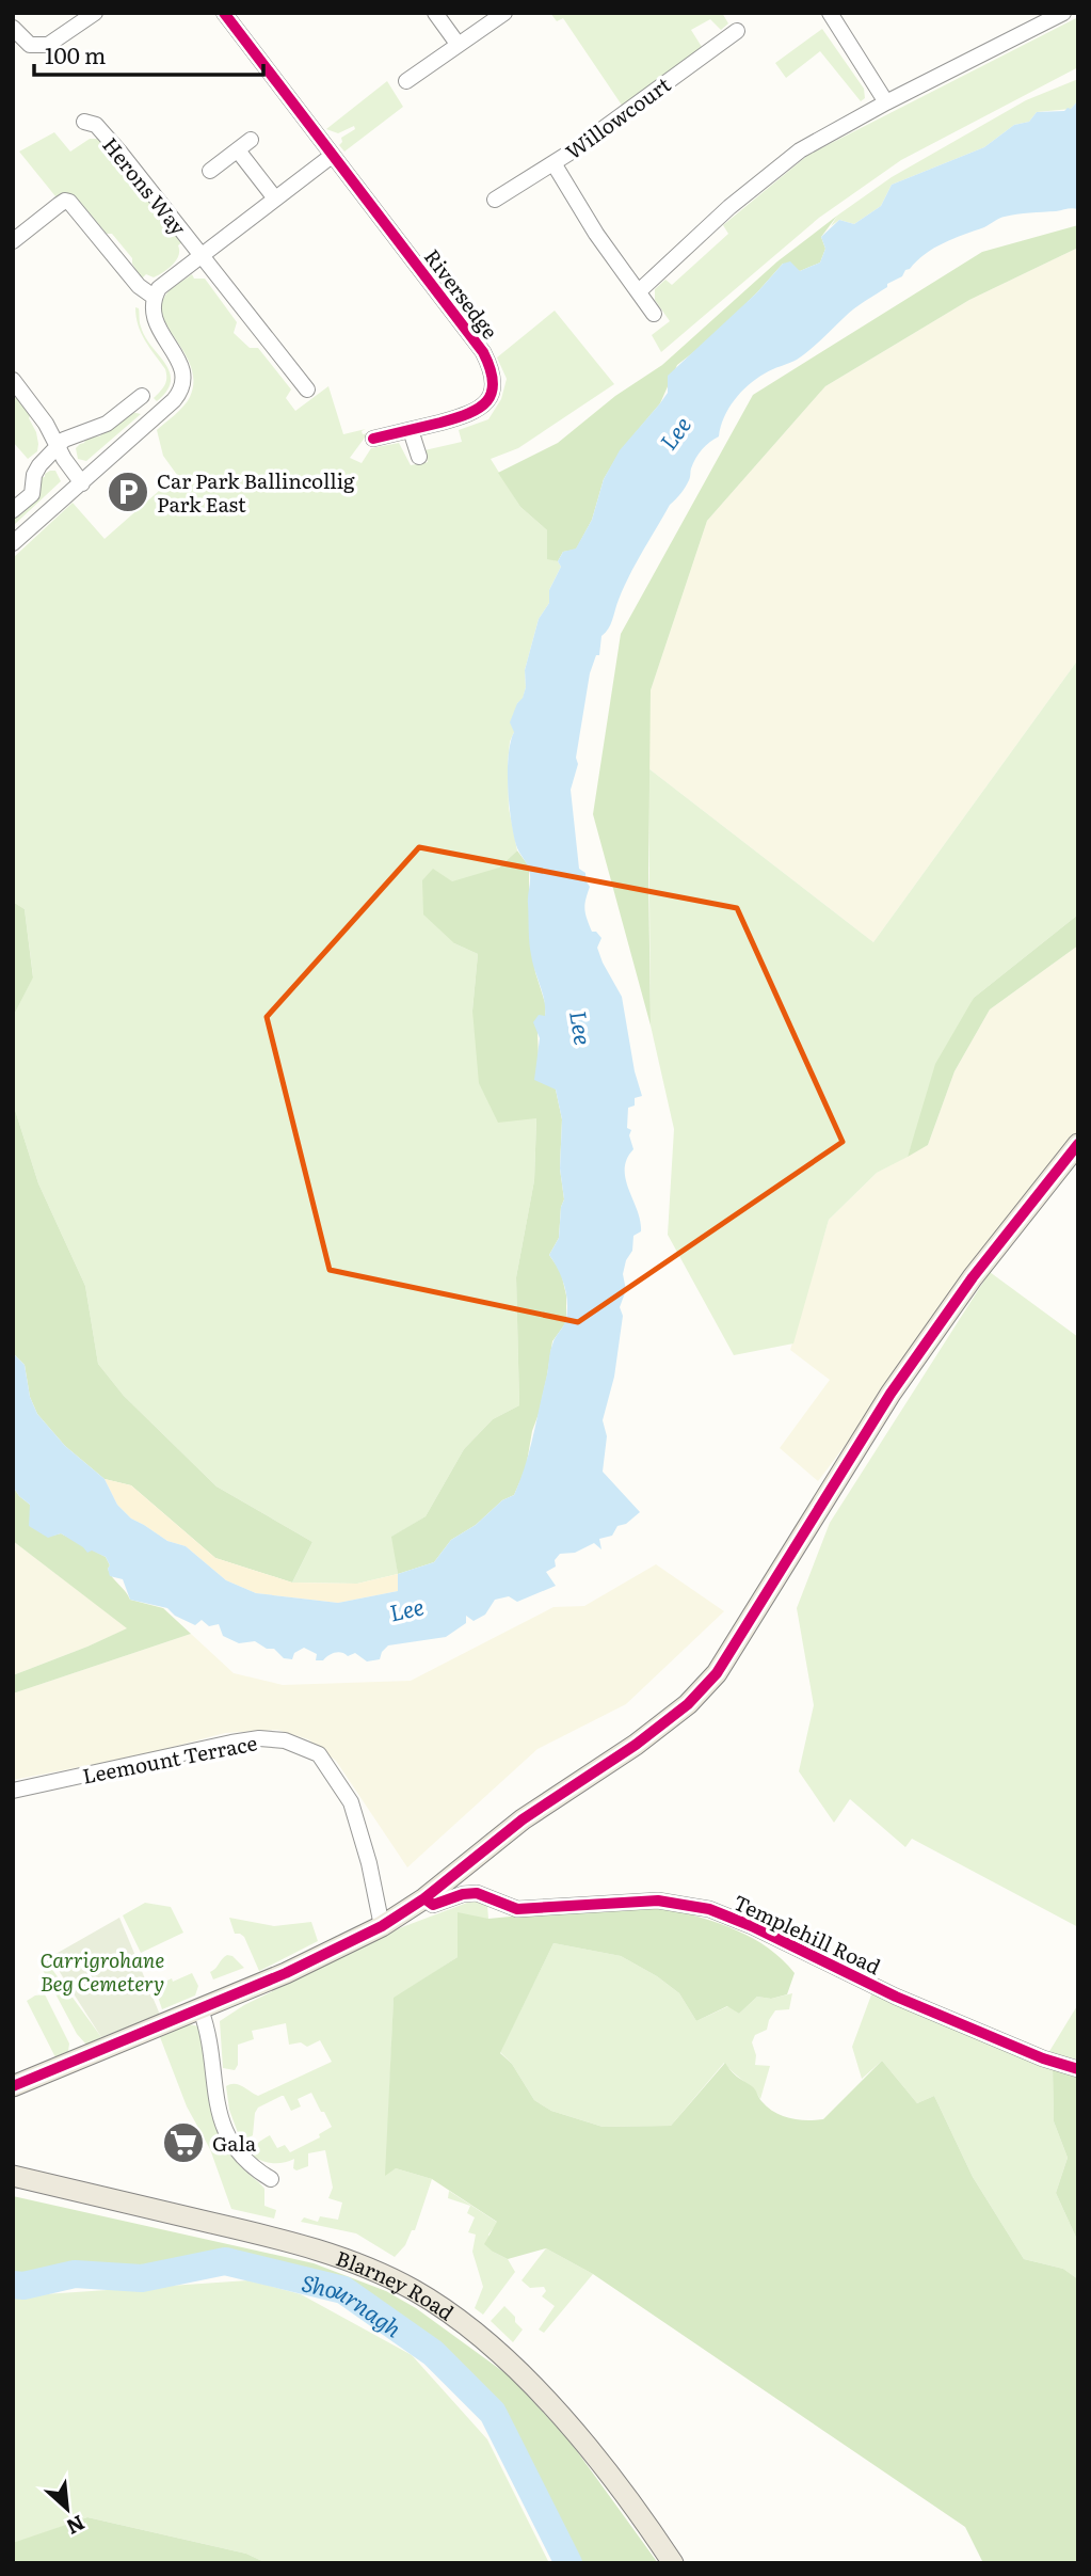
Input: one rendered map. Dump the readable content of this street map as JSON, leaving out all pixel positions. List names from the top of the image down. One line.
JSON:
{"streets":{"main road":["Blarney Road"],"street":["Willowcourt","Herons Way","Riversedge","Leemount Terrace","Templehill Road"]},"water":["Lee","Shournagh"],"parks":["Carrigrohane Beg Cemetery"],"places":{"parking":["Car Park Ballincollig Park East"],"supermarket":["Gala"]},"scale_bar":"100 m","north":"bottom right"}
